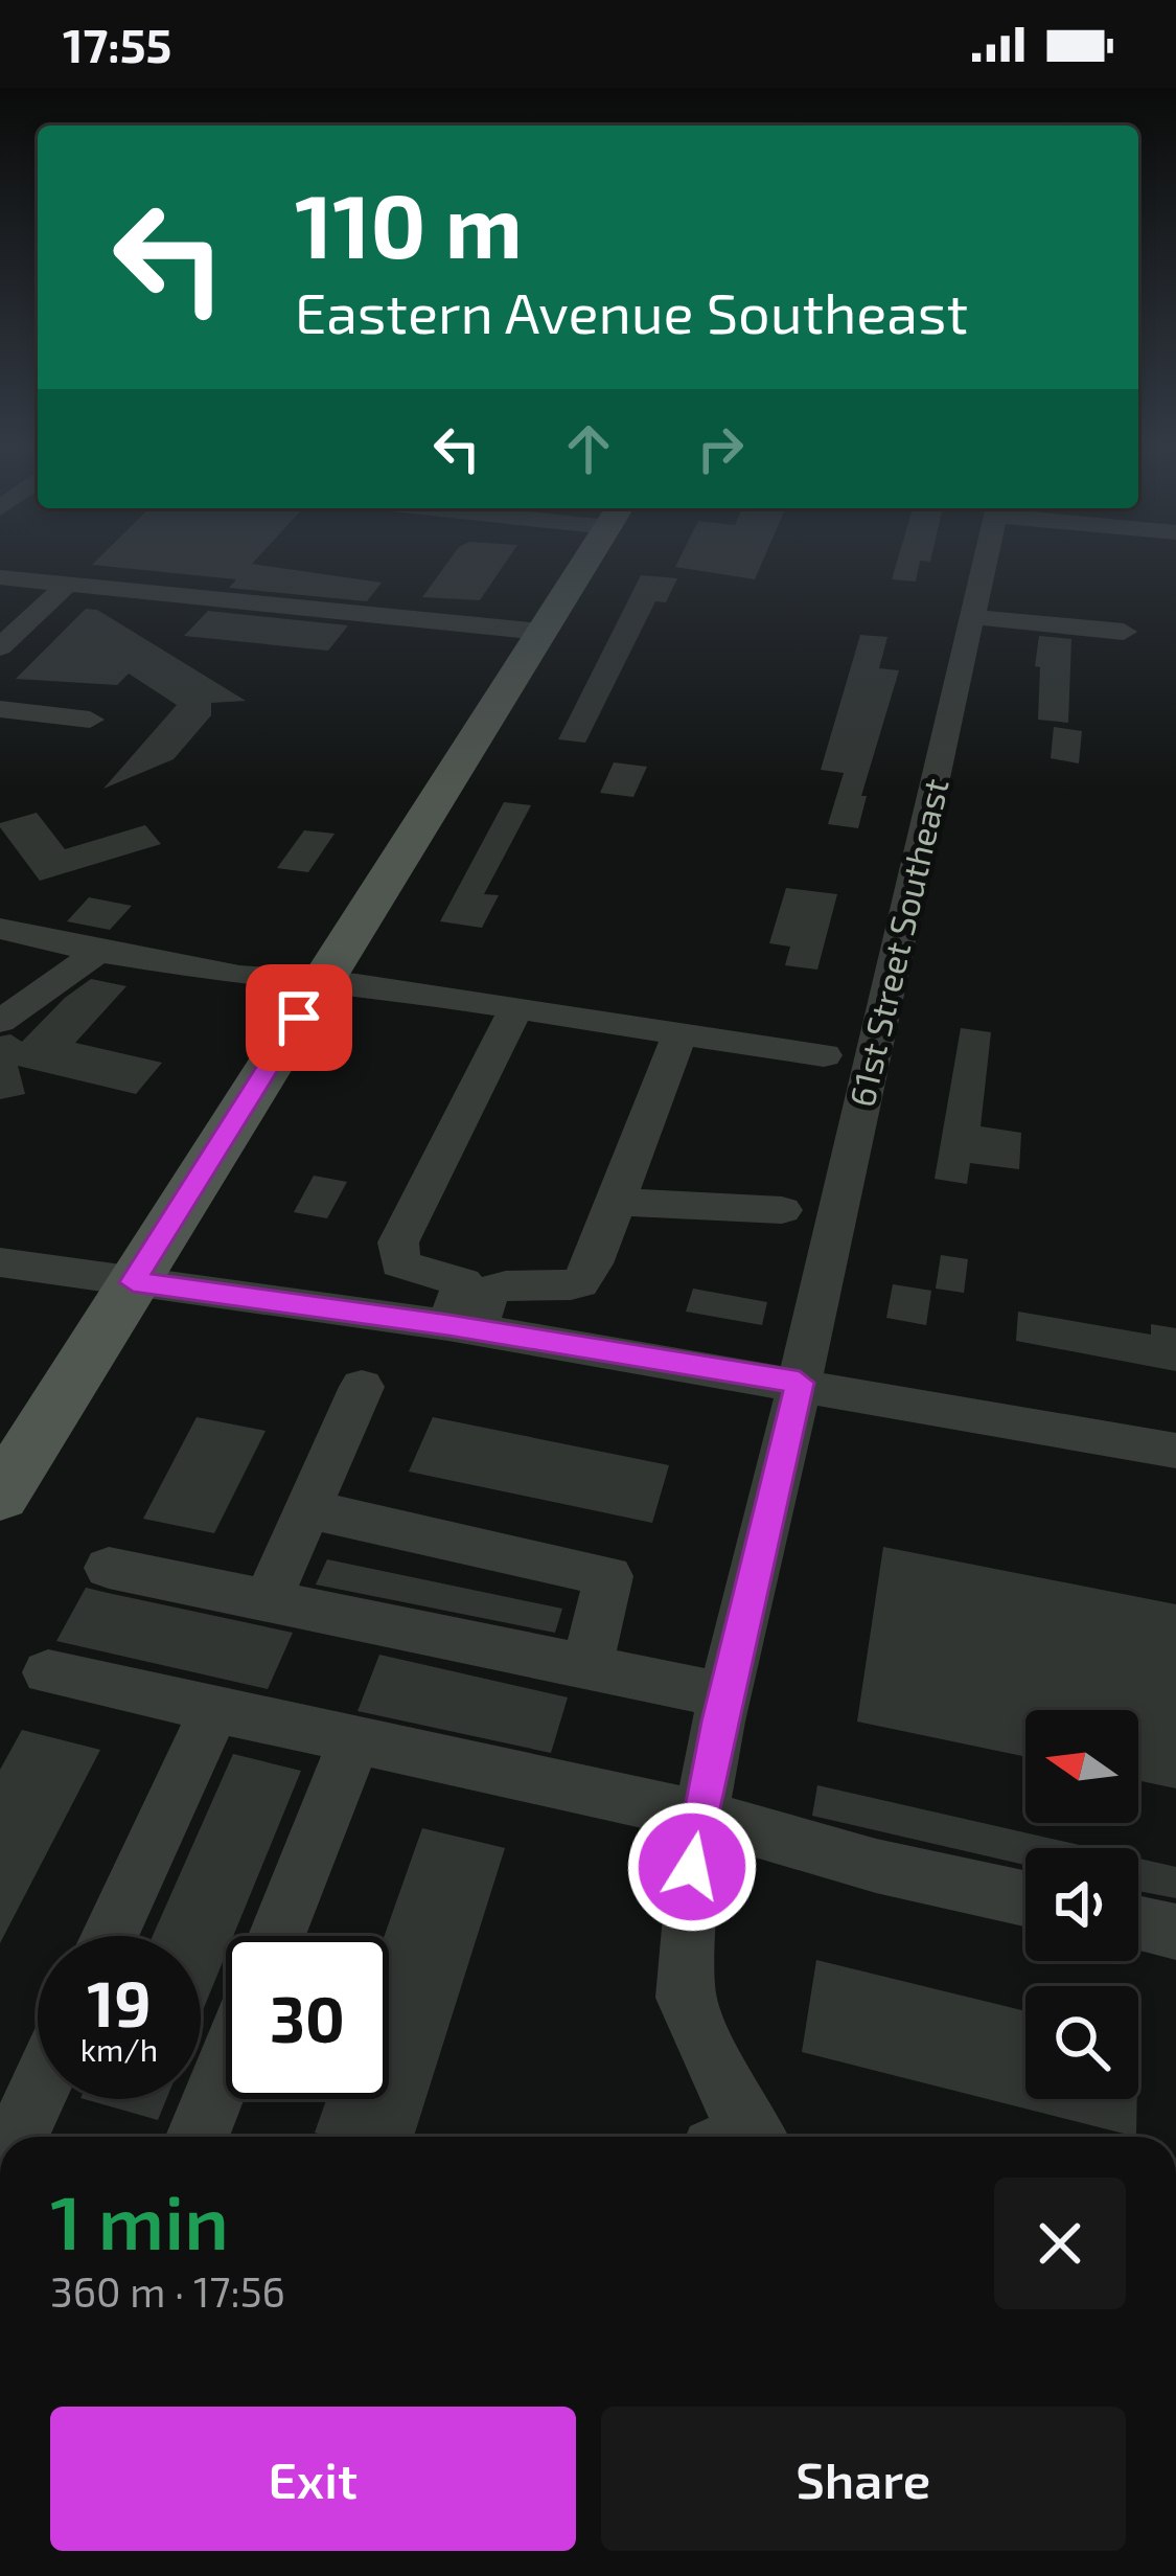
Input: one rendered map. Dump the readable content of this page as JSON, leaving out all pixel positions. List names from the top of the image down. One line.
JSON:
{"streets":{"street":["61st Street Southeast"]},"north":"left","page":{"status":"17:55","turn":["110 m","Eastern Avenue Southeast"],"speed":"19 km/h","limit":"30","heading":["1 min","360 m · 17:56"],"buttons":["Exit","Share"]}}
